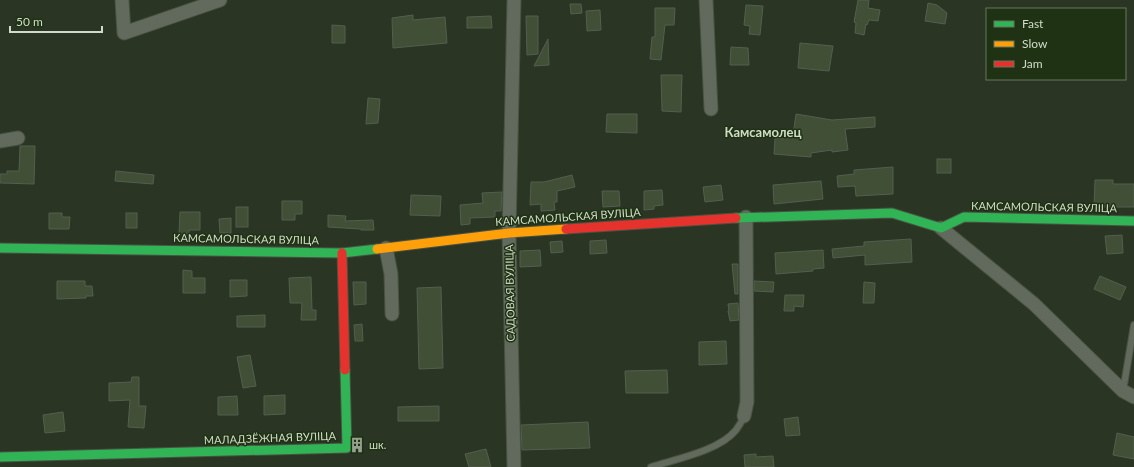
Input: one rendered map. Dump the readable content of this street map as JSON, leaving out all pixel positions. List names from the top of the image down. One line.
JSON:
{"streets":{"street":["КАМСАМОЛЬСКАЯ ВУЛІЦА","САДОВАЯ ВУЛІЦА","МАЛАДЗЁЖНАЯ ВУЛІЦА"]},"crossings":[["КАМСАМОЛЬСКАЯ ВУЛІЦА","САДОВАЯ ВУЛІЦА"],["КАМСАМОЛЬСКАЯ ВУЛІЦА","МАЛАДЗЁЖНАЯ ВУЛІЦА"]],"districts":["Камсамолец"],"places":{"building":["шк."]},"legend":["Fast","Slow","Jam"],"scale_bar":"50 m"}
